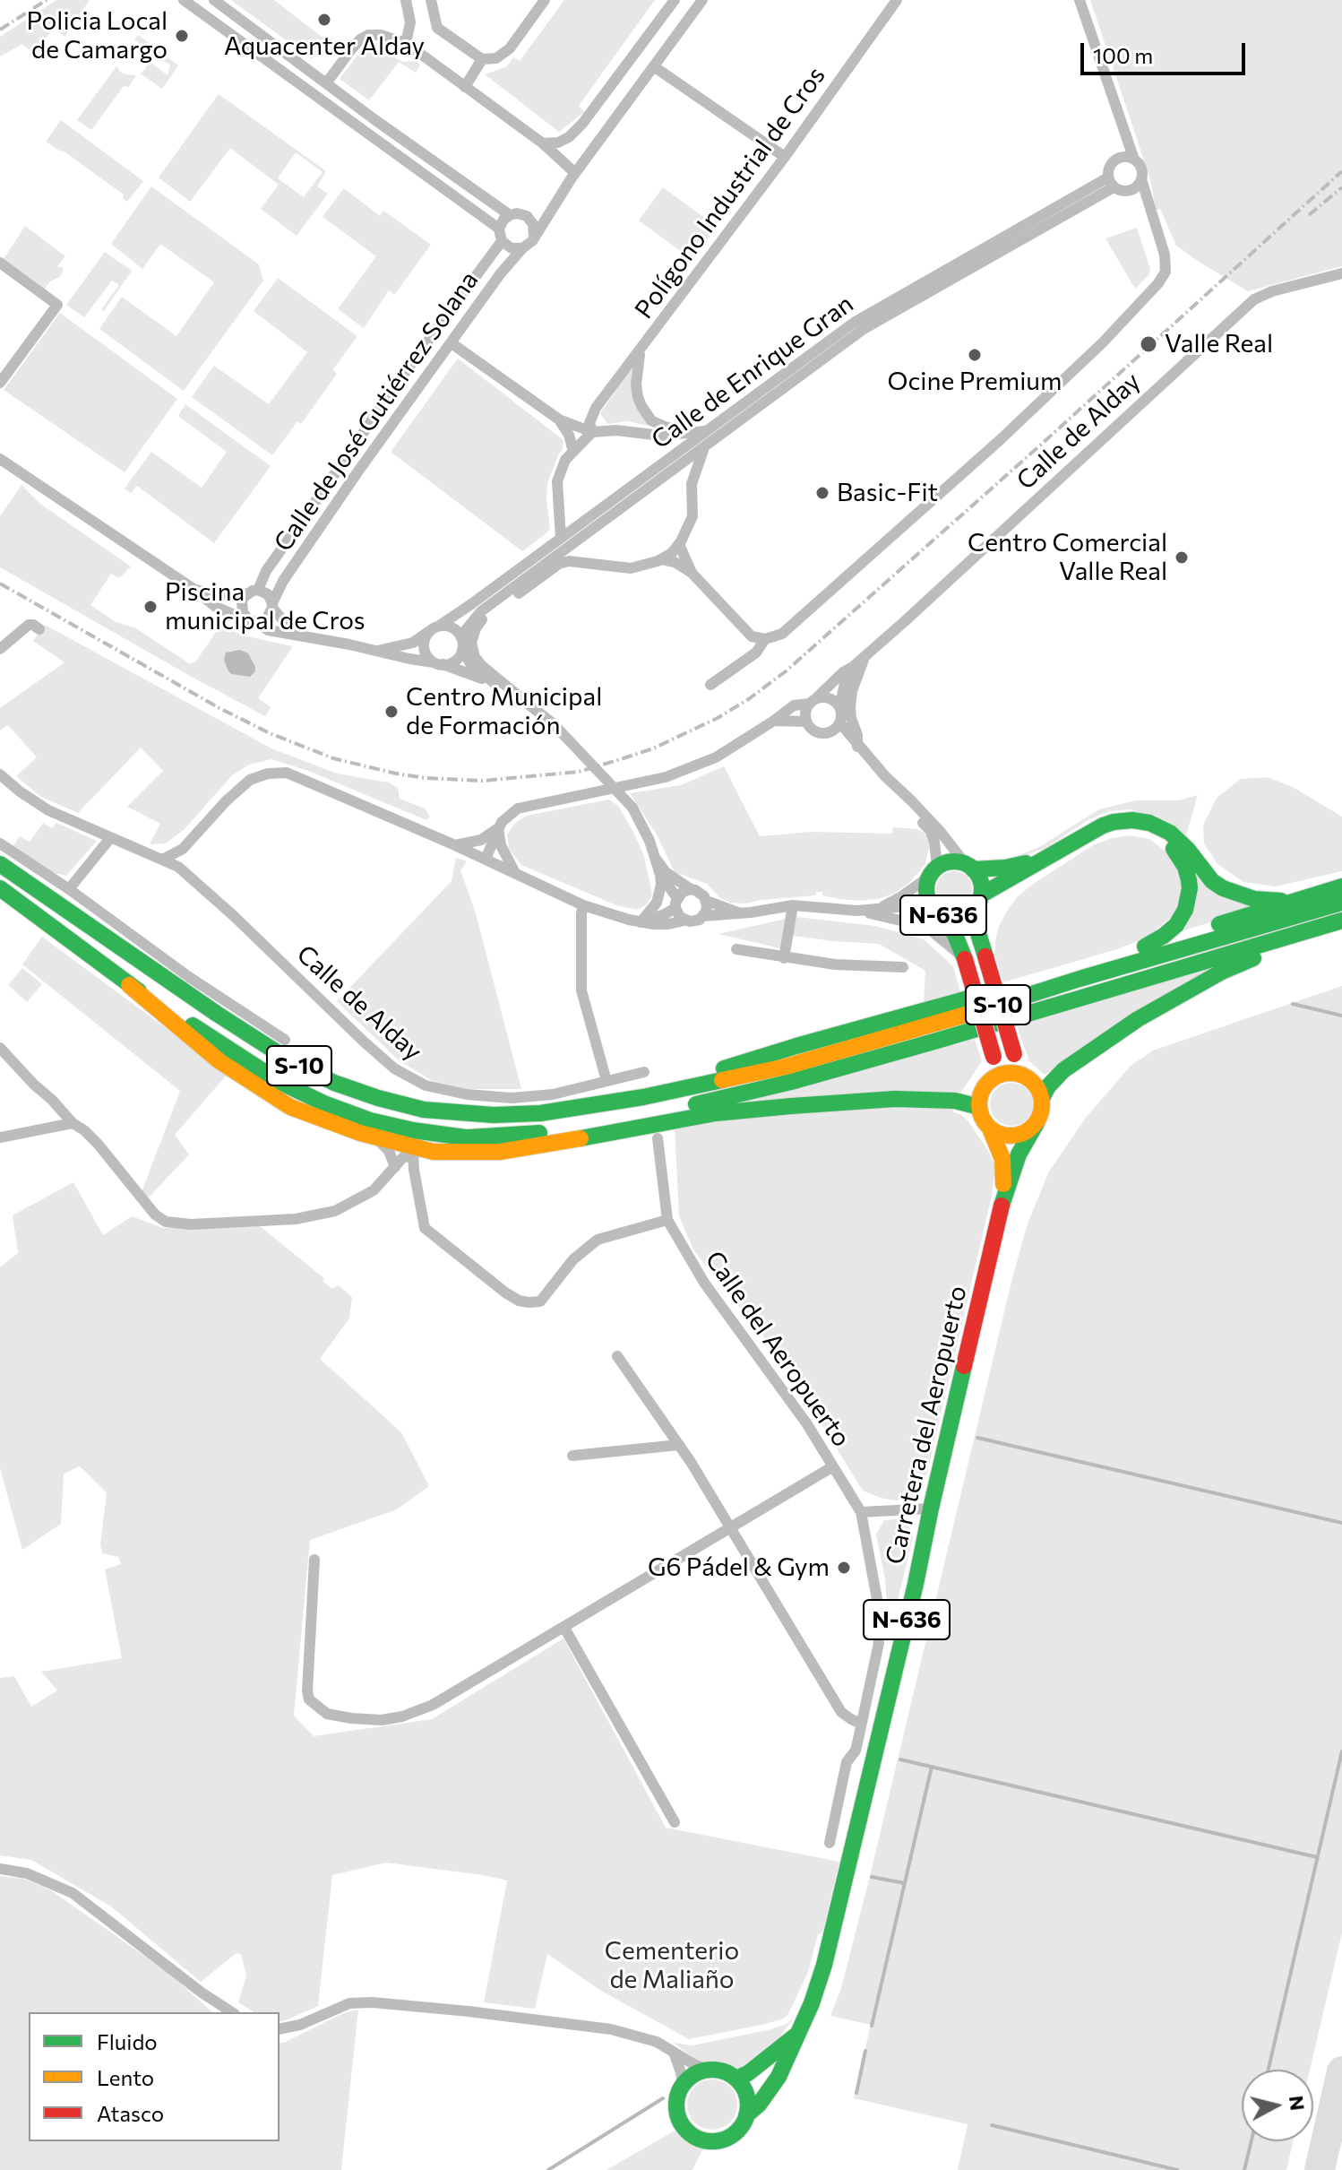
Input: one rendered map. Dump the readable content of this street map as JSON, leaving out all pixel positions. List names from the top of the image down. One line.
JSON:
{"streets":{"highway":["N-636","S-10","Carretera del Aeropuerto"],"street":["Polígono Industrial de Cros","Calle de Enrique Gran","Calle de José Gutiérrez Solana","Calle de Alday","Calle del Aeropuerto"]},"crossings":[["N-636","Carretera del Aeropuerto"]],"parks":["Cementerio de Maliaño"],"places":["Aquacenter Alday","Policia Local de Camargo","Valle Real","Ocine Premium","Basic-Fit","Centro Comercial Valle Real","Piscina municipal de Cros","Centro Municipal de Formación","G6 Pádel & Gym"],"legend":["Fluido","Lento","Atasco"],"scale_bar":"100 m","north":"right"}
